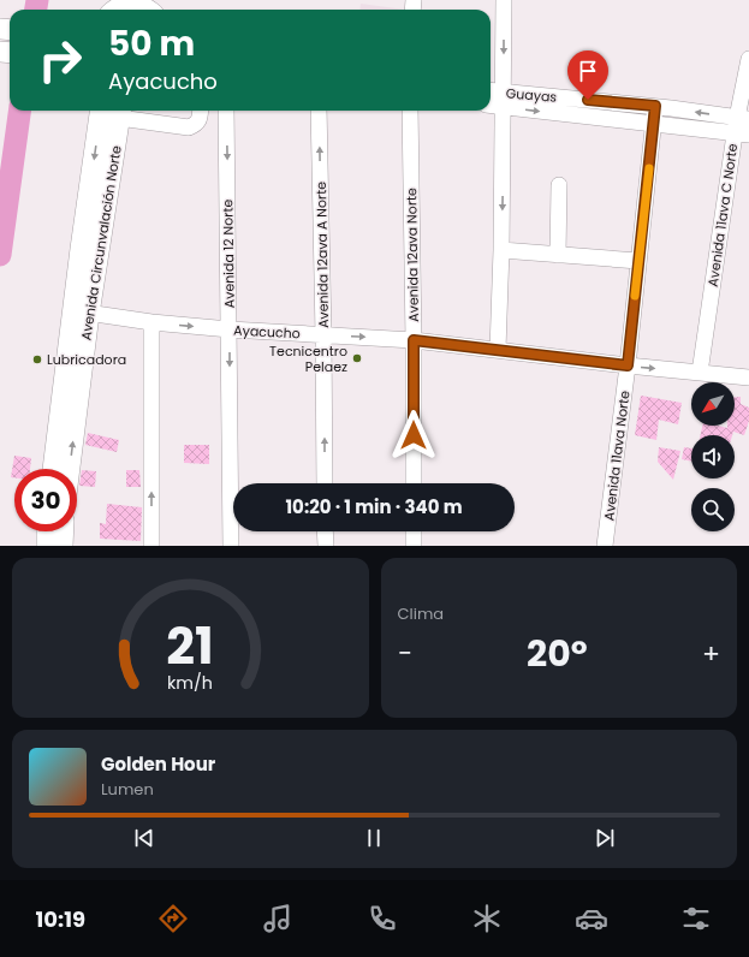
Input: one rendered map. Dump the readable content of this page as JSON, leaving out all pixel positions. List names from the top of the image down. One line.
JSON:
{"streets":{"main road":["Avenida Circunvalación Norte"],"street":["Guayas","Avenida 11ava C Norte","Avenida 12 Norte","Avenida 12ava A Norte","Avenida 12ava Norte","Ayacucho","Avenida 11ava Norte"]},"crossings":[["Guayas","Avenida 11ava C Norte"],["Guayas","Avenida 11ava Norte"],["Avenida 11ava C Norte","Ayacucho"],["Avenida Circunvalación Norte","Ayacucho"],["Avenida 12 Norte","Ayacucho"],["Avenida 12ava A Norte","Ayacucho"],["Avenida 12ava Norte","Ayacucho"],["Ayacucho","Avenida 11ava Norte"]],"one_way":["Avenida 12ava A Norte","Ayacucho"],"places":["Tecnicentro Pelaez","Lubricadora"],"north":"bottom left","page":{"turn":["50 m","Ayacucho"],"limit":"30","trip":"10:20 · 1 min · 340 m","tile":"Clima","heat":["−","20°","+"],"song":["Golden Hour","Lumen"],"tabs":"10:19","gauge":["21","km/h"]}}
